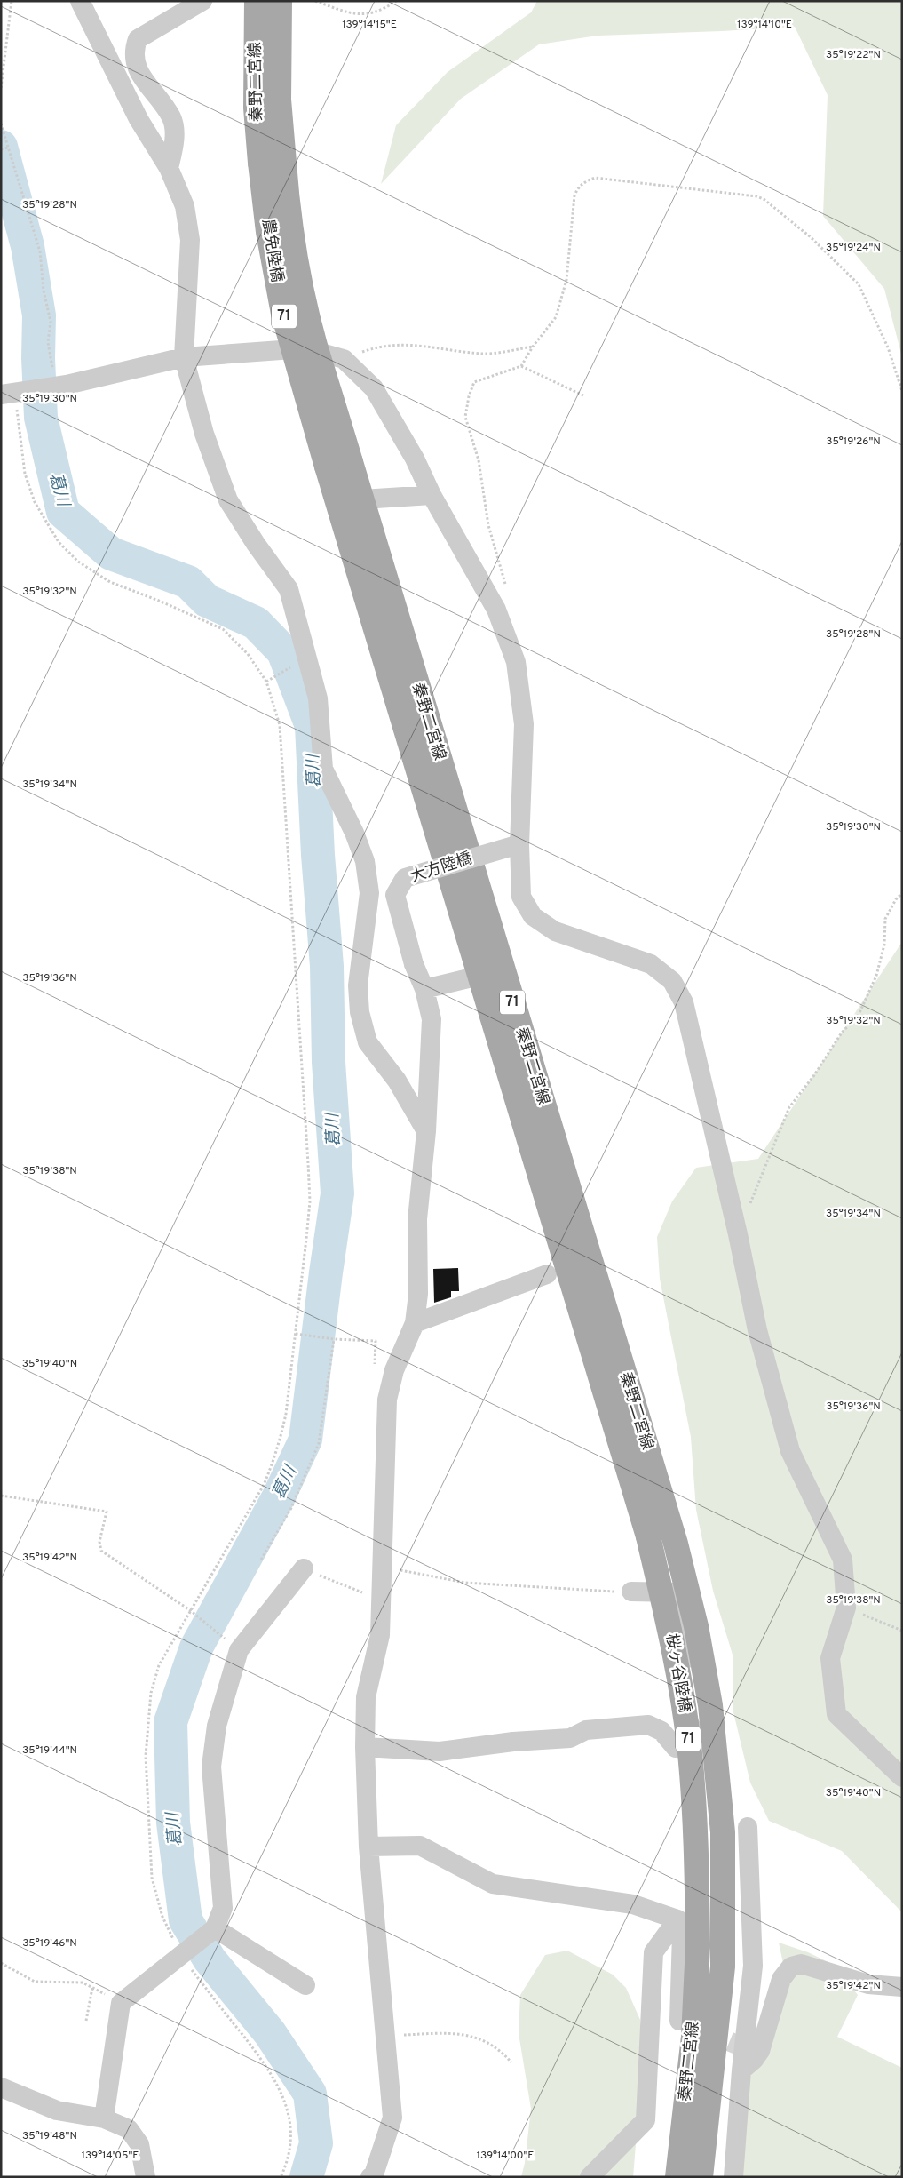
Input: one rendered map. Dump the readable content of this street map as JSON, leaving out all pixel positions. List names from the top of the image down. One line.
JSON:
{"streets":{"main road":["秦野二宮線","農免陸橋","71","桜ヶ谷陸橋"],"street":["大方陸橋"]},"crossings":[["秦野二宮線","農免陸橋"],["秦野二宮線","桜ヶ谷陸橋"]],"water":["葛川"],"coordinates":["139°14'15\"E","139°14'10\"E","35°19'22\"N","35°19'28\"N","35°19'24\"N","35°19'30\"N","35°19'26\"N","35°19'32\"N","35°19'34\"N","35°19'36\"N","35°19'38\"N","35°19'40\"N","35°19'42\"N","35°19'44\"N","35°19'46\"N","35°19'48\"N","139°14'05\"E","139°14'00\"E"]}
